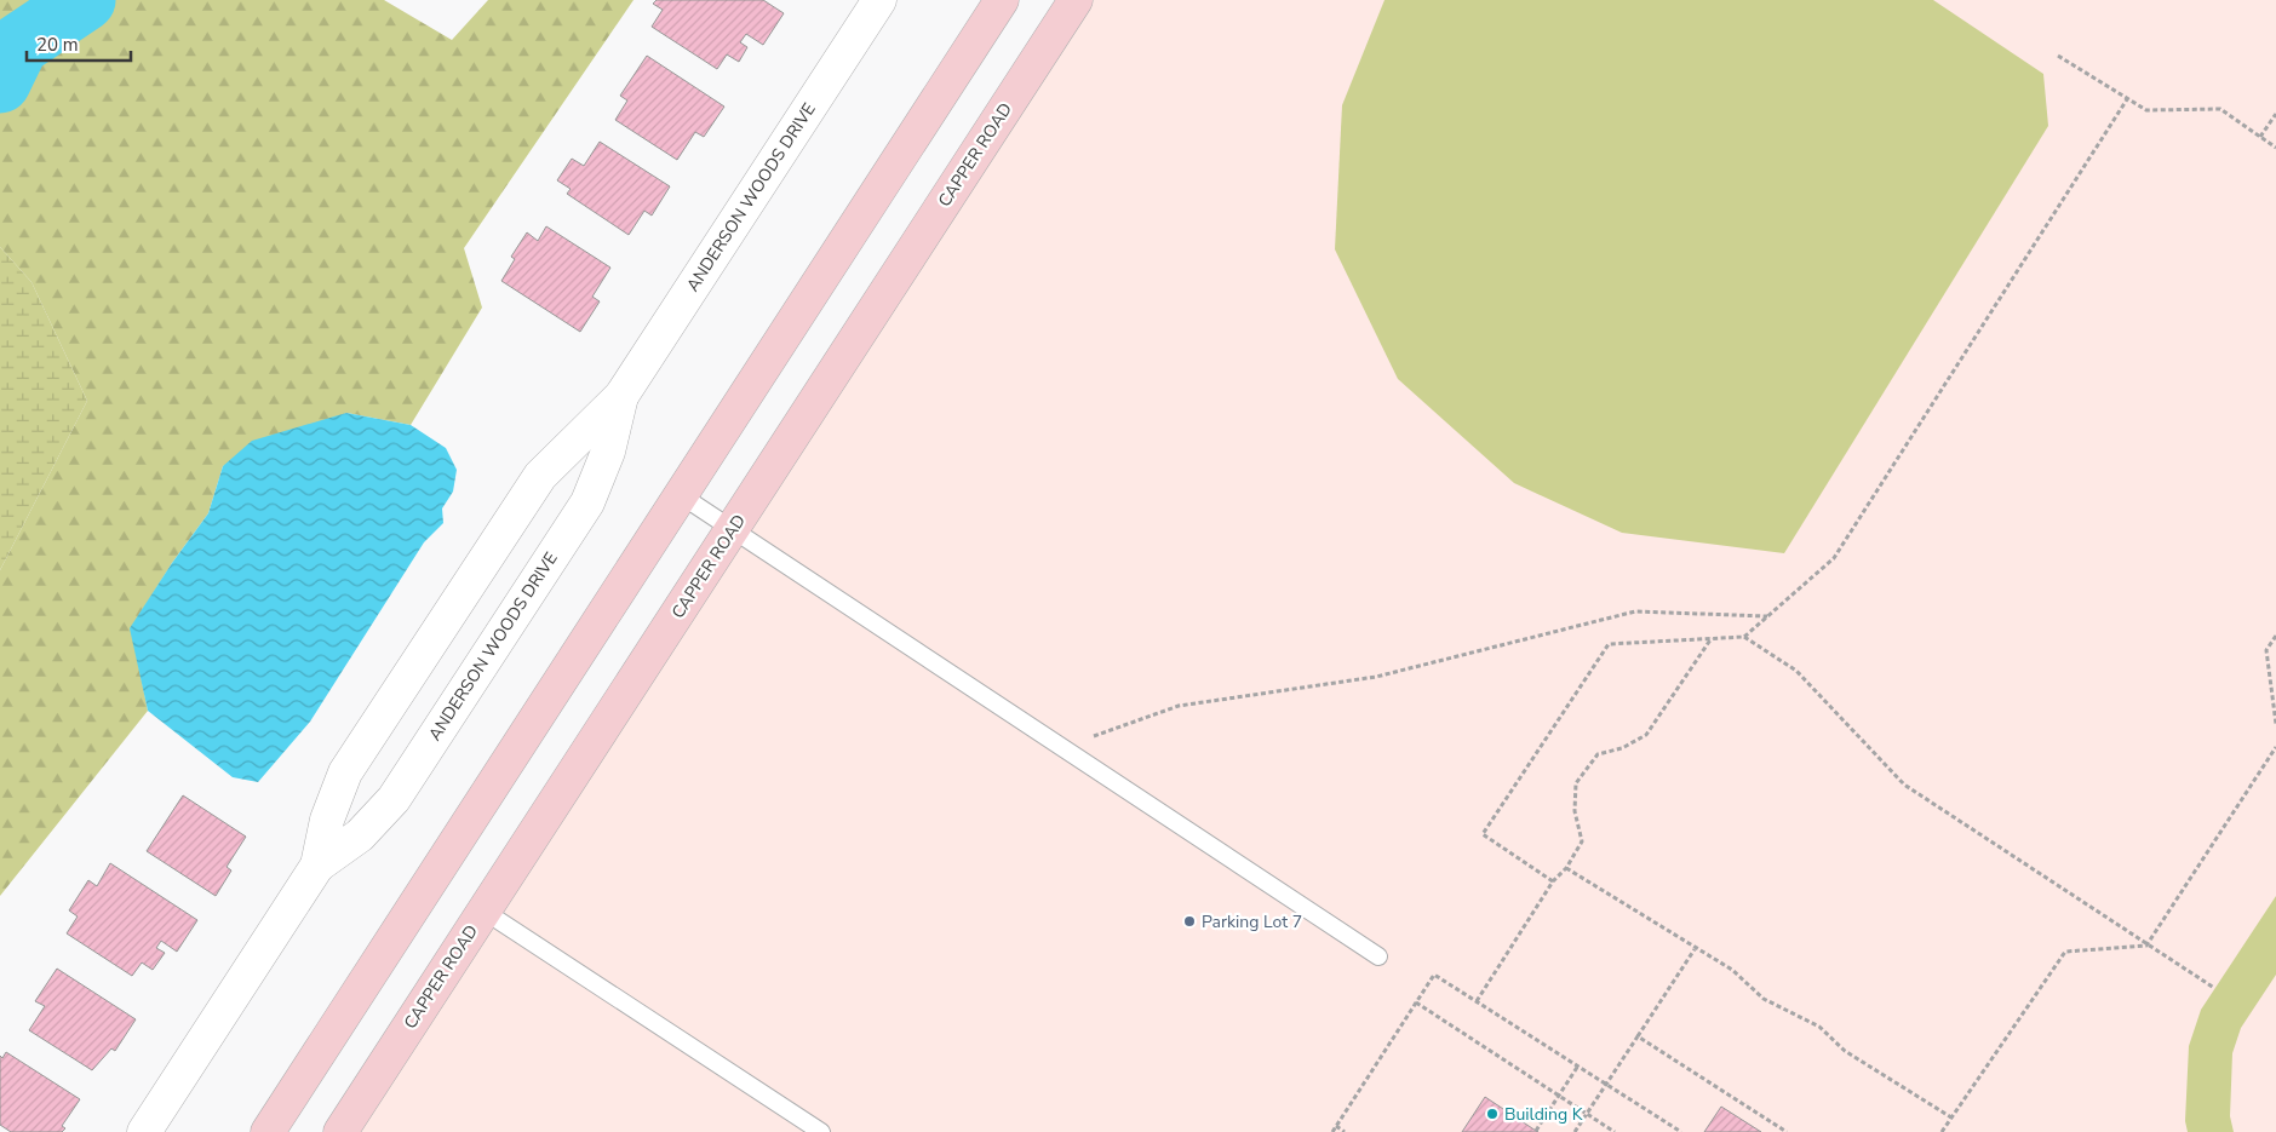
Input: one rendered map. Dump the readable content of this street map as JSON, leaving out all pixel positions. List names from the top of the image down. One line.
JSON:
{"streets":{"street":["CAPPER ROAD","ANDERSON WOODS DRIVE"]},"places":["Parking Lot 7","Building K"],"scale_bar":"20 m"}
